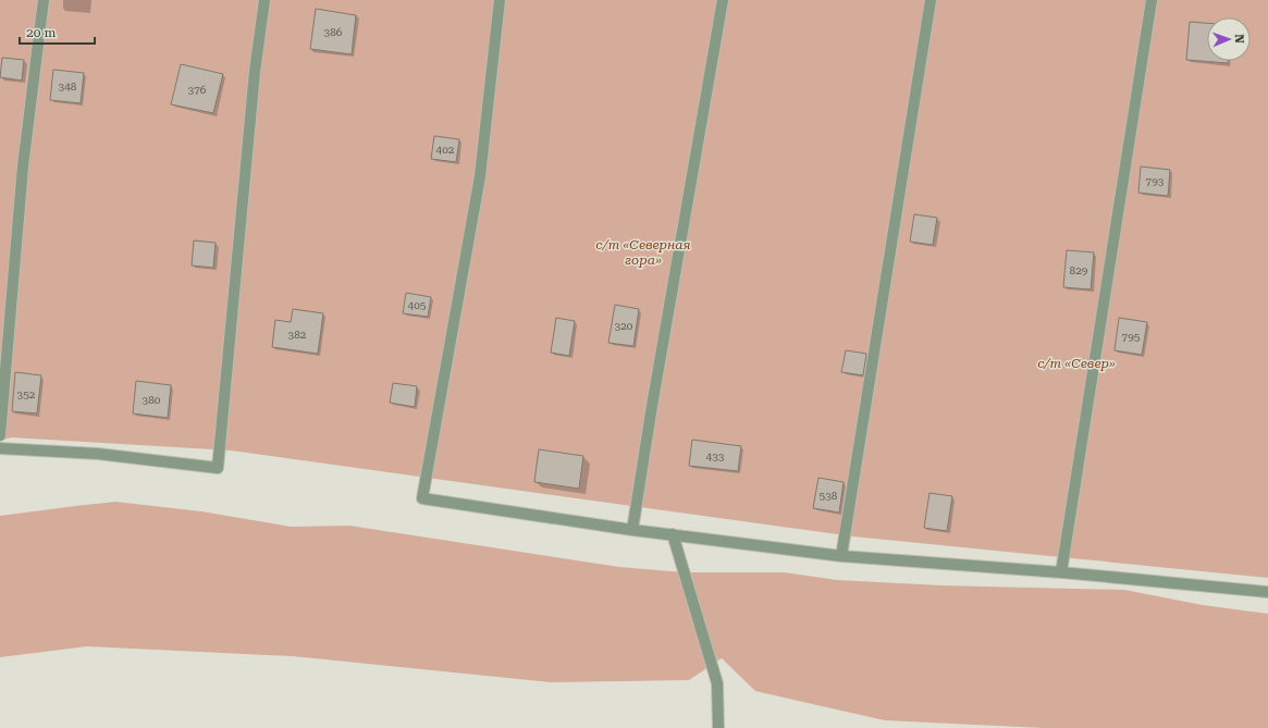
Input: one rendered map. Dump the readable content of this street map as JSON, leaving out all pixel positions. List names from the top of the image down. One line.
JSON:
{"parks":["с/т «Северная гора»","с/т «Север»"],"house_numbers":["386","348","376","402","793","829","405","320","382","795","352","380","433","538"],"scale_bar":"20 m","north":"right"}
